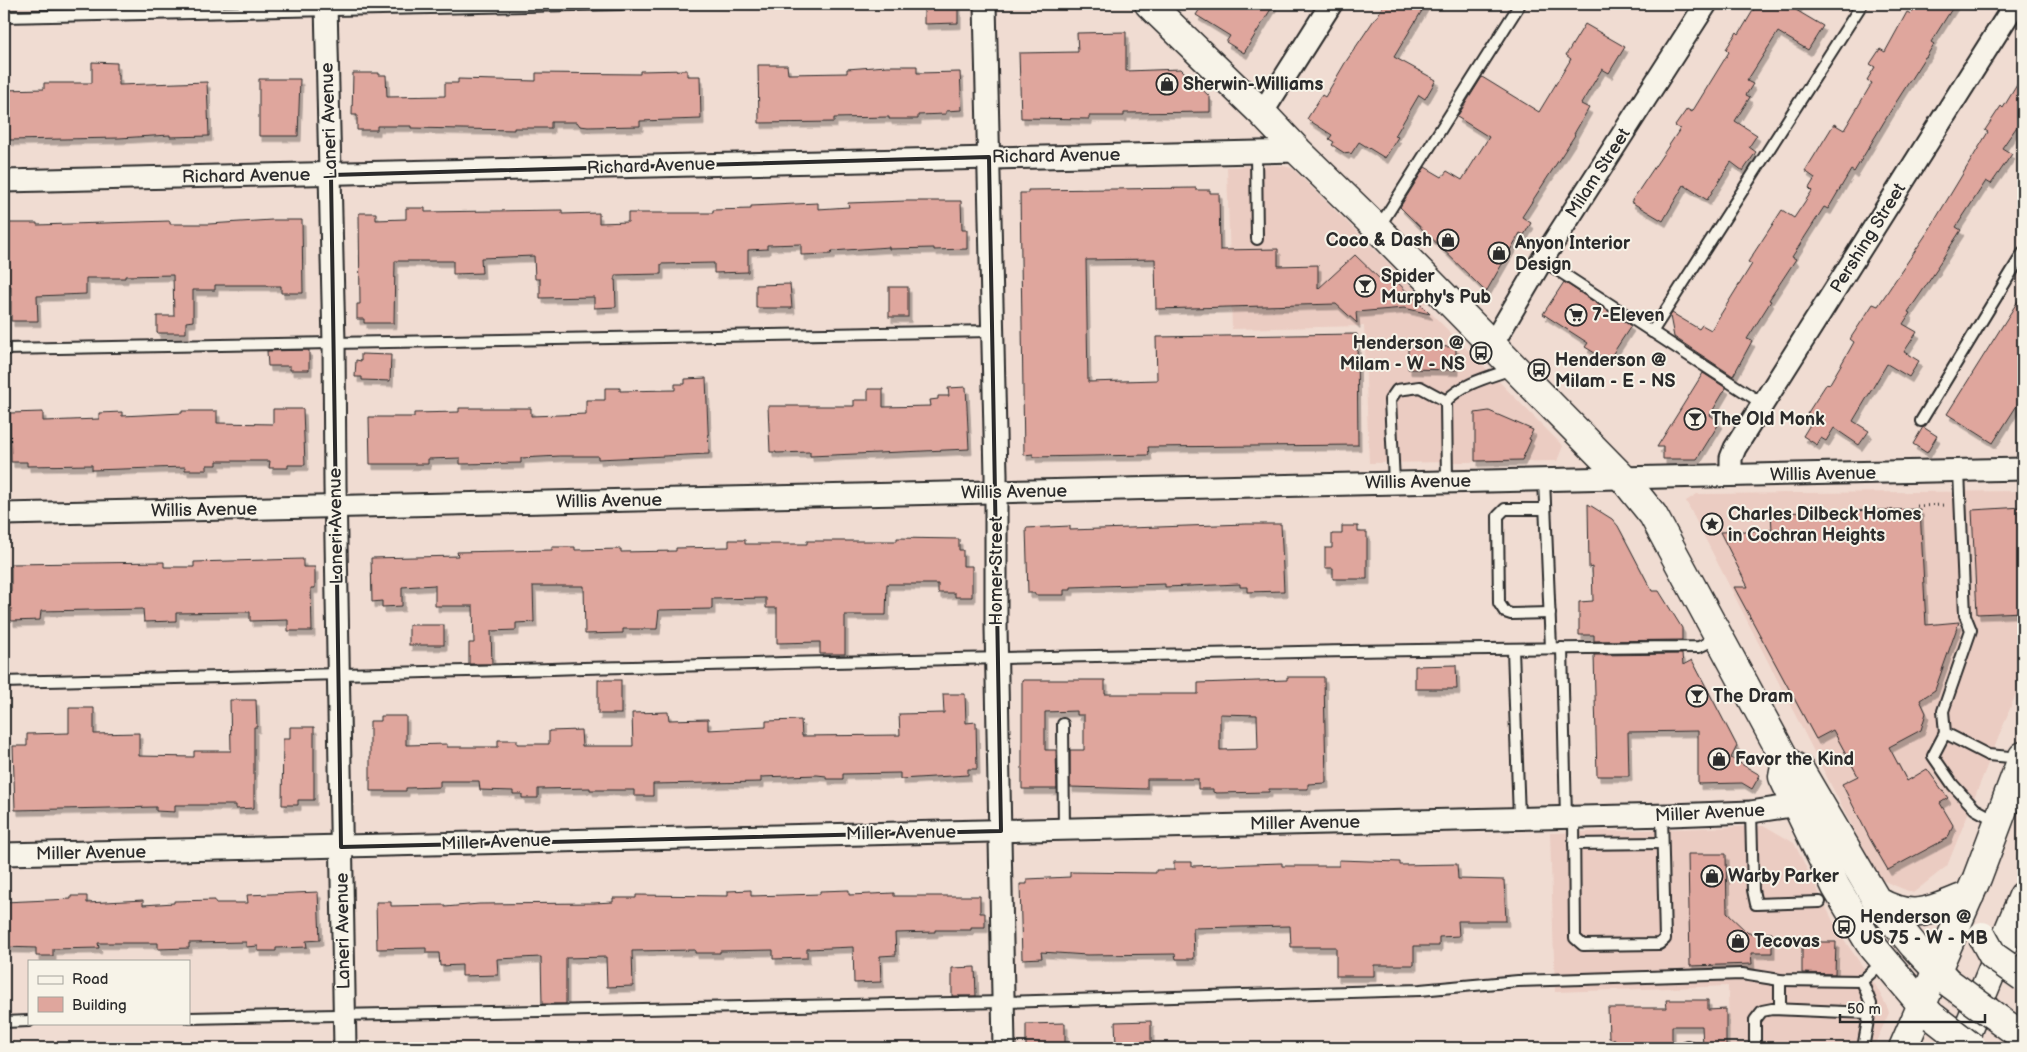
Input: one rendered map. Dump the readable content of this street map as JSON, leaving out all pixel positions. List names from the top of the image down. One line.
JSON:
{"streets":{"street":["Laneri Avenue","Richard Avenue","Milam Street","Pershing Street","Willis Avenue","Homer Street","Miller Avenue"]},"crossings":[["Laneri Avenue","Richard Avenue"],["Laneri Avenue","Willis Avenue"],["Laneri Avenue","Miller Avenue"],["Richard Avenue","Homer Street"],["Pershing Street","Willis Avenue"],["Willis Avenue","Homer Street"],["Homer Street","Miller Avenue"]],"places":{"shop":["Sherwin-Williams","Coco & Dash","Anyon Interior Design","Favor the Kind","Warby Parker","Tecovas"],"bar":["Spider Murphy's Pub","The Old Monk","The Dram"],"supermarket":["7-Eleven"],"bus stop":["Henderson @ Milam - W - NS","Henderson @ Milam - E - NS","Henderson @ US 75 - W - MB"],"place":["Charles Dilbeck Homes in Cochran Heights"]},"legend":["Road","Building"],"scale_bar":"50 m"}
